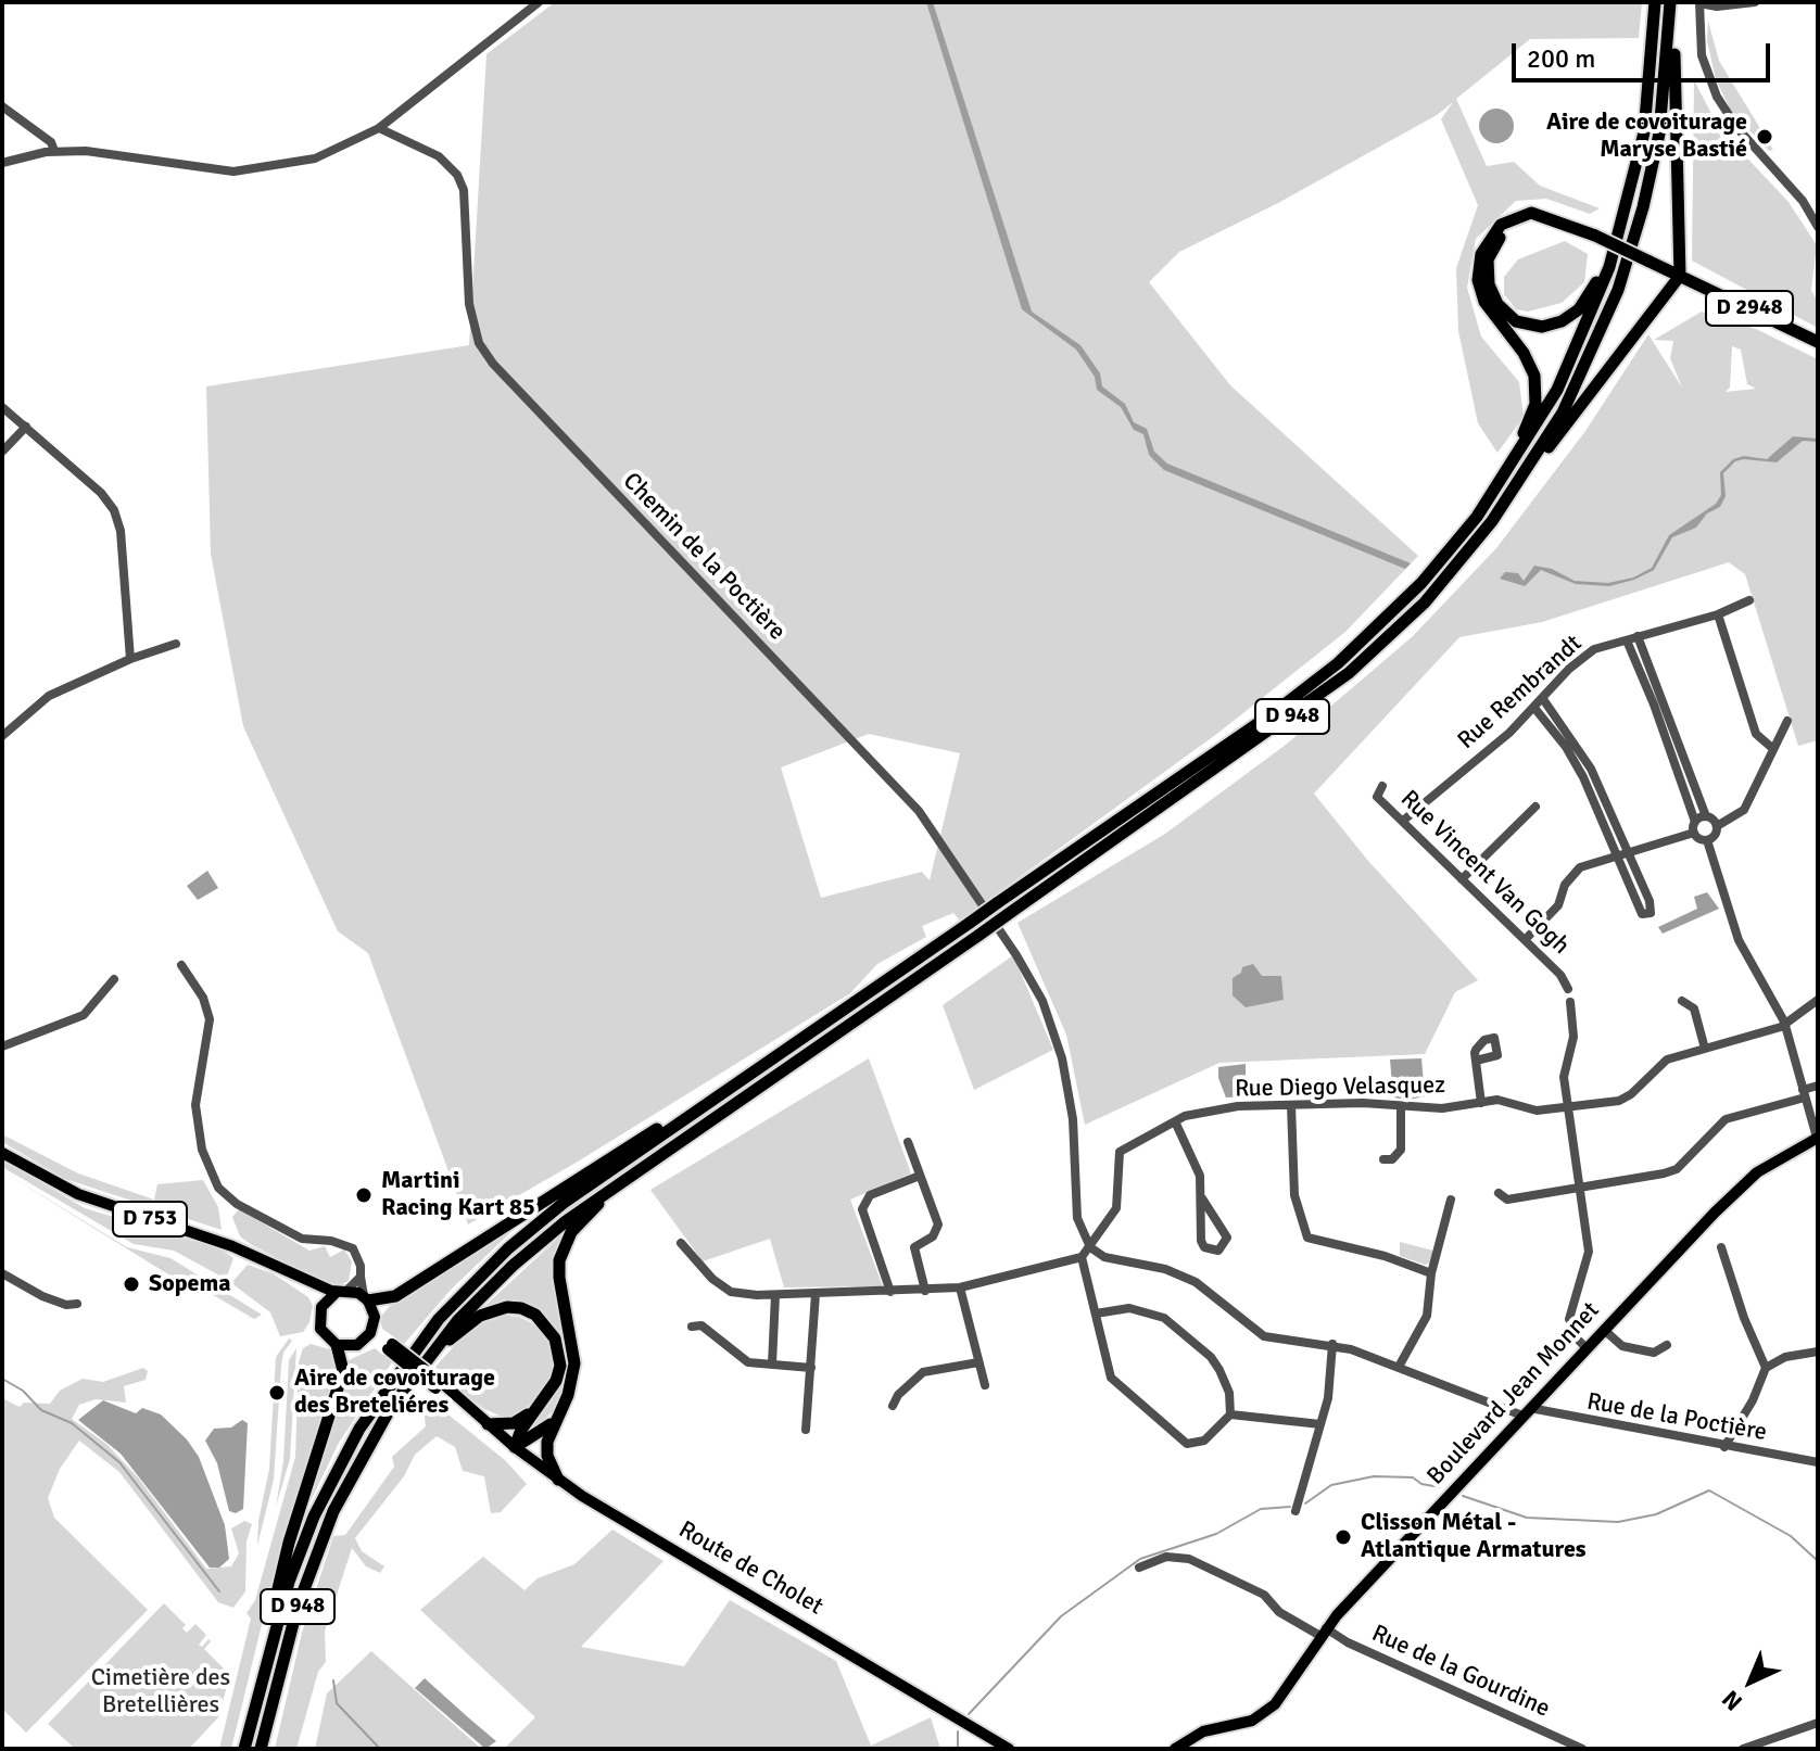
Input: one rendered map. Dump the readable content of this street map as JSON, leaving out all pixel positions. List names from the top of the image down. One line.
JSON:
{"streets":{"highway":["D 2948","D 948"],"main road":["D 753","Boulevard Jean Monnet","Route de Cholet"],"street":["Chemin de la Poctière","Rue Rembrandt","Rue Vincent Van Gogh","Rue Diego Velasquez","Rue de la Poctière","Rue de la Gourdine"]},"crossings":[["Chemin de la Poctière","Rue Diego Velasquez"],["Chemin de la Poctière","Rue de la Poctière"],["Rue Rembrandt","Rue Vincent Van Gogh"],["Rue Diego Velasquez","Rue de la Poctière"],["D 753","Route de Cholet"],["Boulevard Jean Monnet","Rue de la Poctière"],["Boulevard Jean Monnet","Rue de la Gourdine"]],"parks":["Cimetière des Bretellières"],"places":["Aire de covoiturage Maryse Bastié","Martini Racing Kart 85","Sopema","Aire de covoiturage des Breteliéres","Clisson Métal - Atlantique Armatures"],"scale_bar":"200 m","north":"bottom left"}
